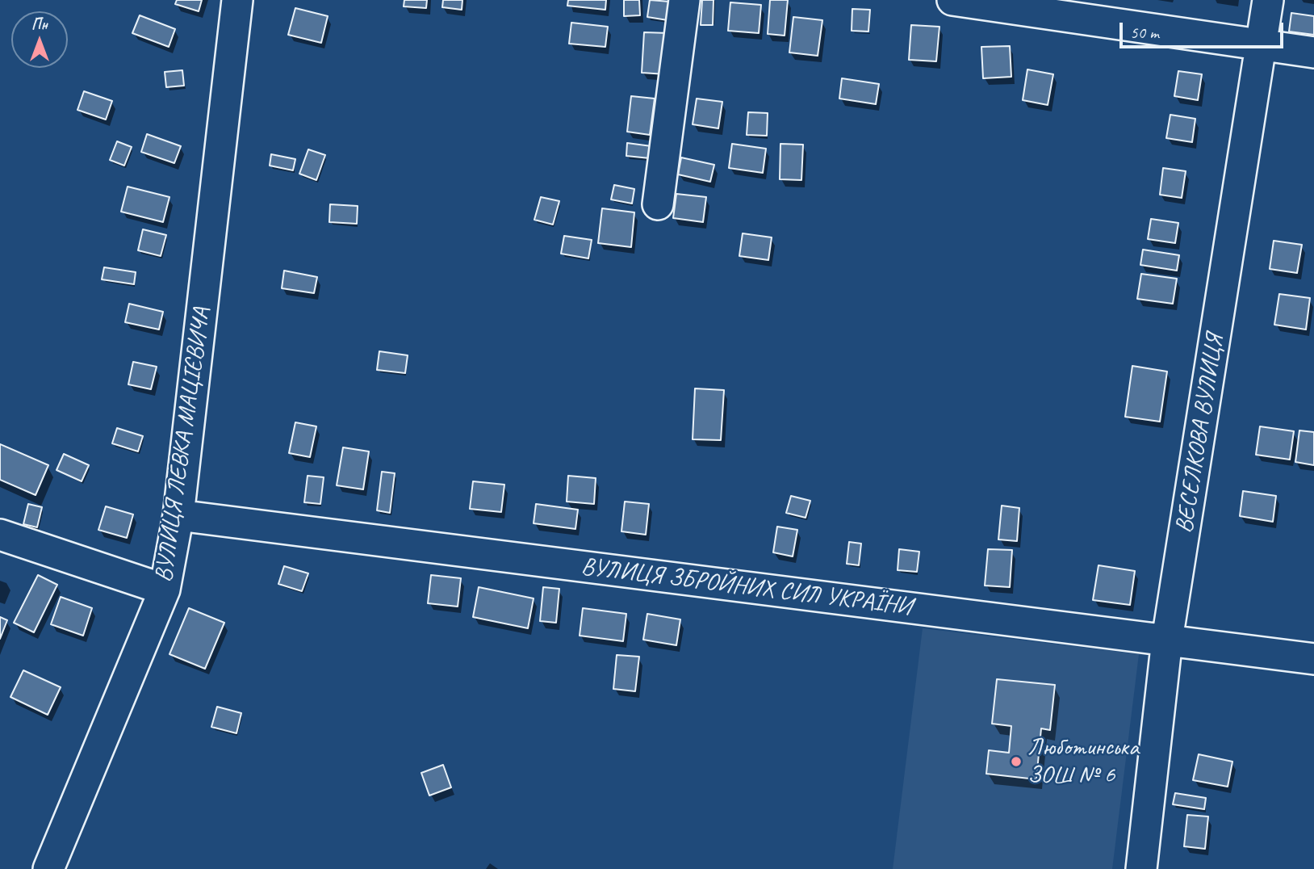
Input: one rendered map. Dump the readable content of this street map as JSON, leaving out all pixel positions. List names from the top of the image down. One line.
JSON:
{"streets":{"street":["ВЕСЕЛКОВА ВУЛИЦЯ","ВУЛИЦЯ ЛЕВКА МАЦІЄВИЧА","ВУЛИЦЯ ЗБРОЙНИХ СИЛ УКРАЇНИ"]},"crossings":[["ВЕСЕЛКОВА ВУЛИЦЯ","ВУЛИЦЯ ЗБРОЙНИХ СИЛ УКРАЇНИ"],["ВУЛИЦЯ ЛЕВКА МАЦІЄВИЧА","ВУЛИЦЯ ЗБРОЙНИХ СИЛ УКРАЇНИ"]],"places":["Люботинська ЗОШ № 6"],"scale_bar":"50 m","north":"top"}
